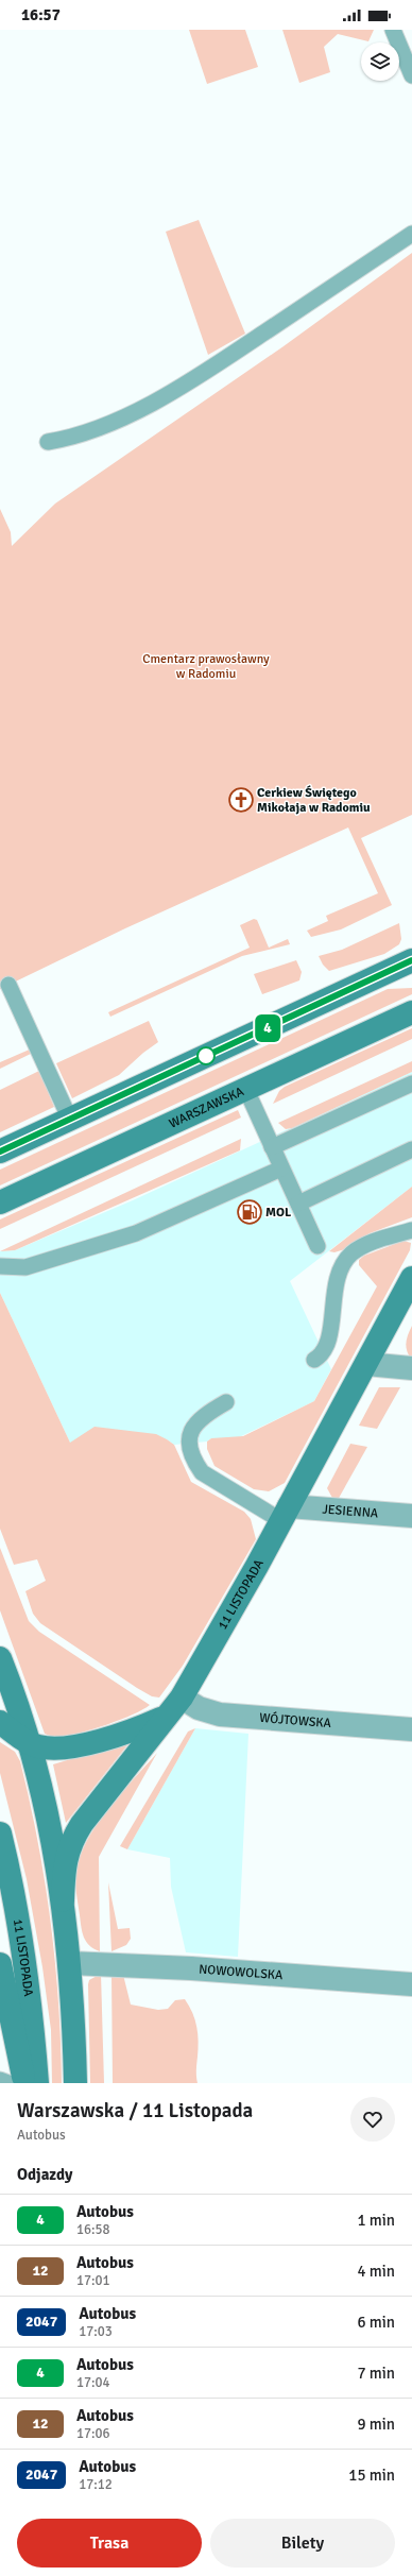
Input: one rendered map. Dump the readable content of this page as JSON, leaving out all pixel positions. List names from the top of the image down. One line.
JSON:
{"streets":{"main road":["WARSZAWSKA","11 LISTOPADA"],"street":["JESIENNA","WÓJTOWSKA","NOWOWOLSKA"]},"crossings":[["JESIENNA","11 LISTOPADA"],["11 LISTOPADA","WÓJTOWSKA"],["11 LISTOPADA","NOWOWOLSKA"]],"parks":["Cmentarz prawosławny w Radomiu"],"places":{"church":["Cerkiew Świętego Mikołaja w Radomiu"],"fuel station":["MOL"]},"lines":["bus line 4"],"page":{"status":"16:57","on_map":"4","heading":[["Warszawska / 11 Listopada","Autobus"],"Odjazdy"],"list":[{"mark":"4","name":"Autobus","note":"16:58","value":"1 min"},{"mark":"12","name":"Autobus","note":"17:01","value":"4 min"},{"mark":"2047","name":"Autobus","note":"17:03","value":"6 min"},{"mark":"4","name":"Autobus","note":"17:04","value":"7 min"},{"mark":"12","name":"Autobus","note":"17:06","value":"9 min"},{"mark":"2047","name":"Autobus","note":"17:12","value":"15 min"}],"buttons":["Trasa","Bilety"]}}
